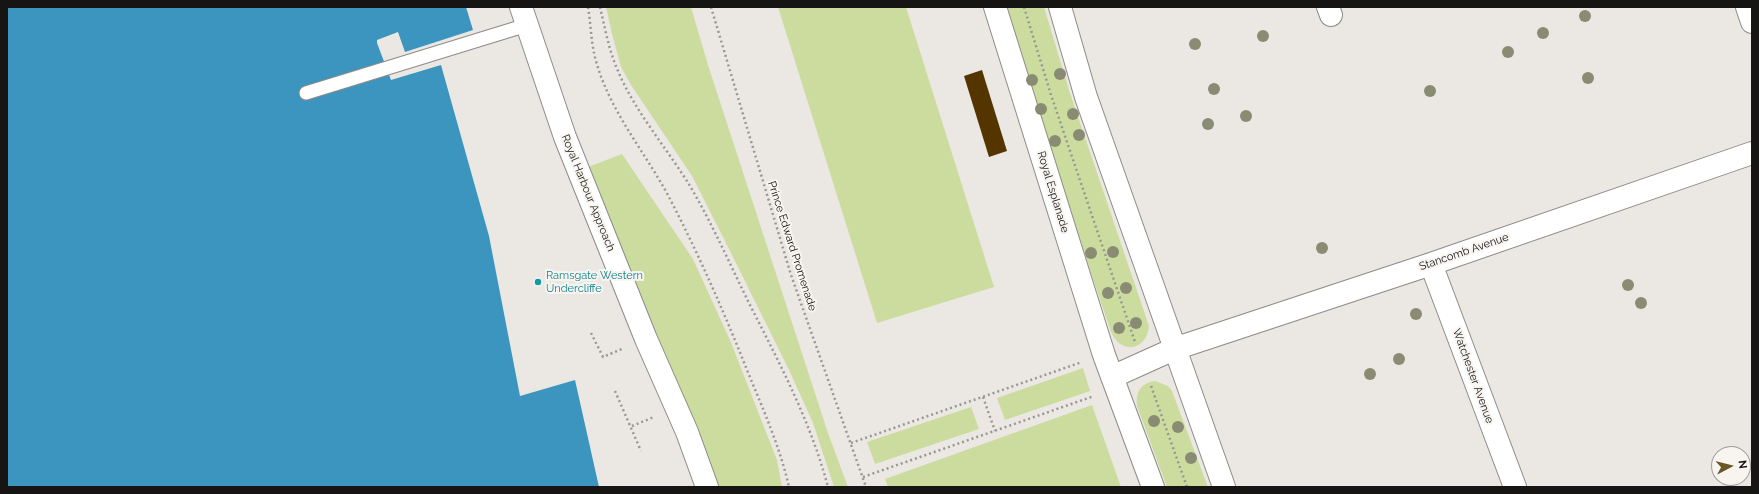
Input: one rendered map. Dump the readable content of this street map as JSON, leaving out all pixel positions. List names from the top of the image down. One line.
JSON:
{"streets":{"main road":["Royal Esplanade","Royal Harbour Approach","Stancomb Avenue","Watchester Avenue"],"path":["Prince Edward Promenade"]},"crossings":[["Stancomb Avenue","Watchester Avenue"]],"places":["Ramsgate Western Undercliffe"],"north":"right"}
